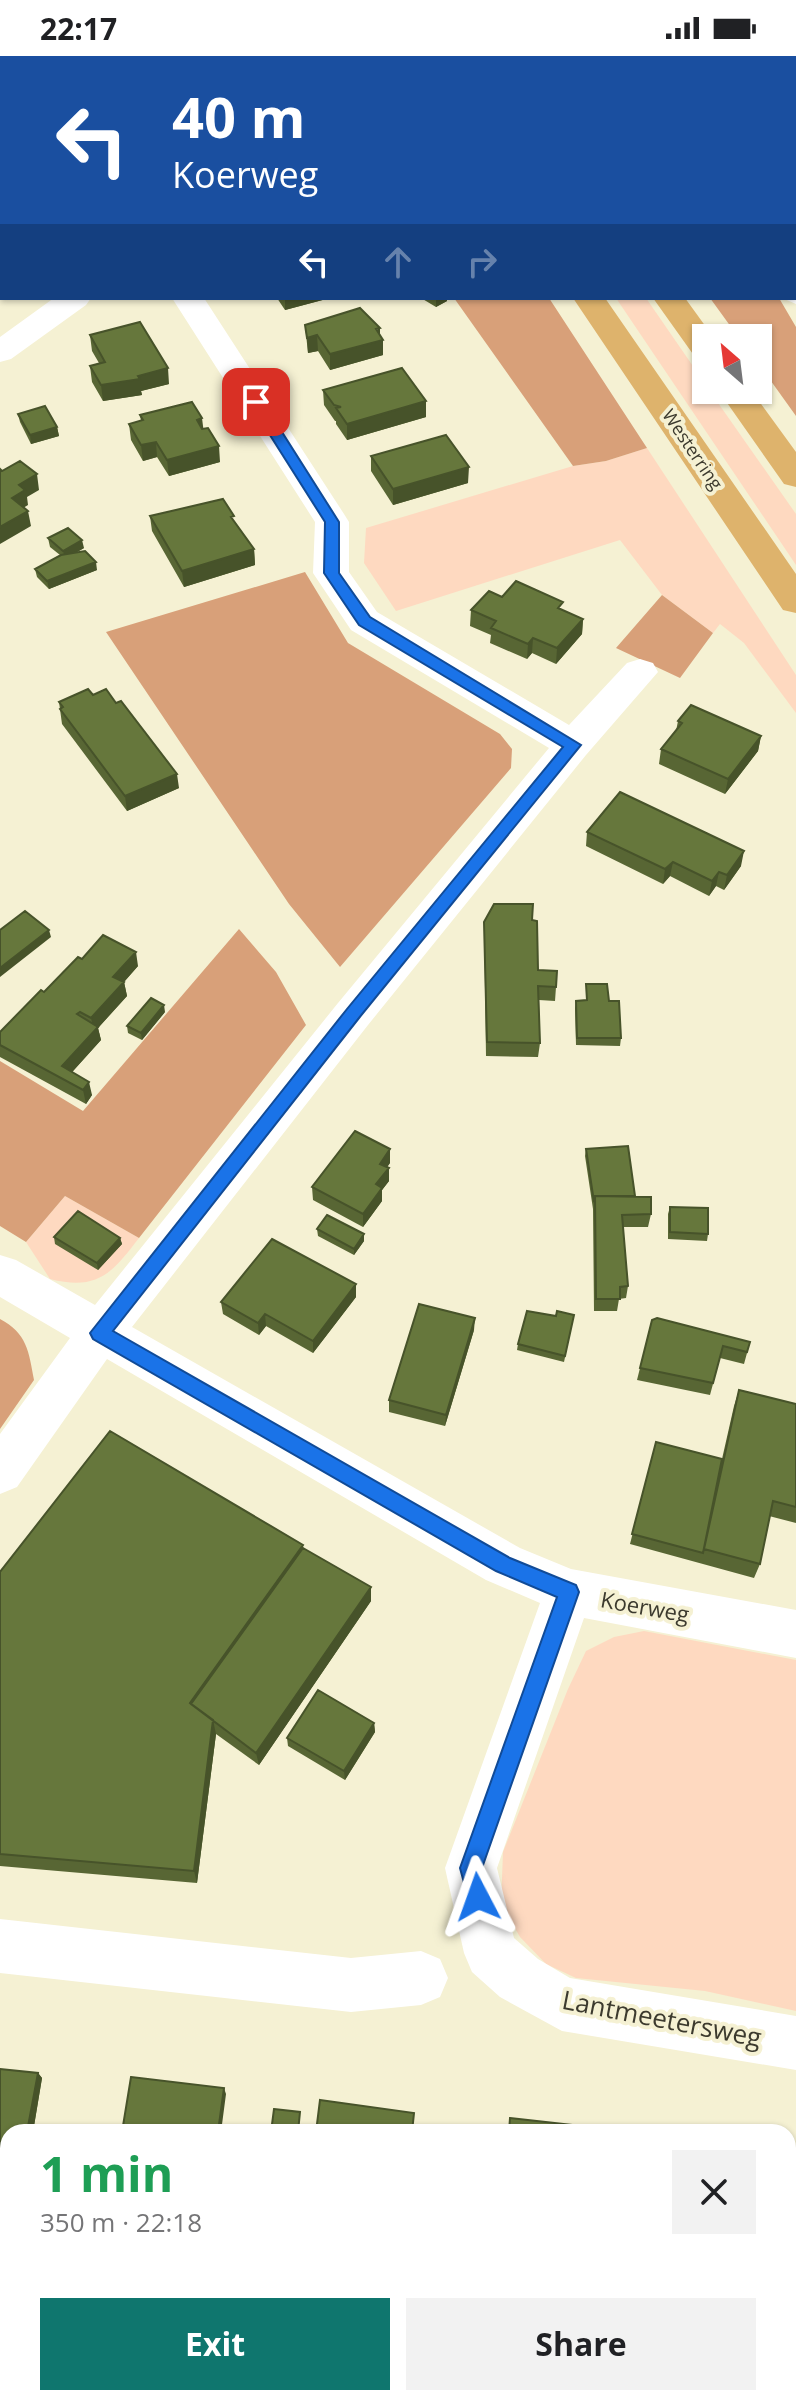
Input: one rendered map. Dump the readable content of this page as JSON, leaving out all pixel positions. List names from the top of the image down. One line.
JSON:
{"streets":{"highway":["Westerring"],"street":["Koerweg","Lantmeetersweg"]},"crossings":[["Koerweg","Lantmeetersweg"]],"north":"top left","page":{"status":"22:17","turn":["40 m","Koerweg"],"heading":["1 min","350 m · 22:18"],"buttons":["Exit","Share"]}}
